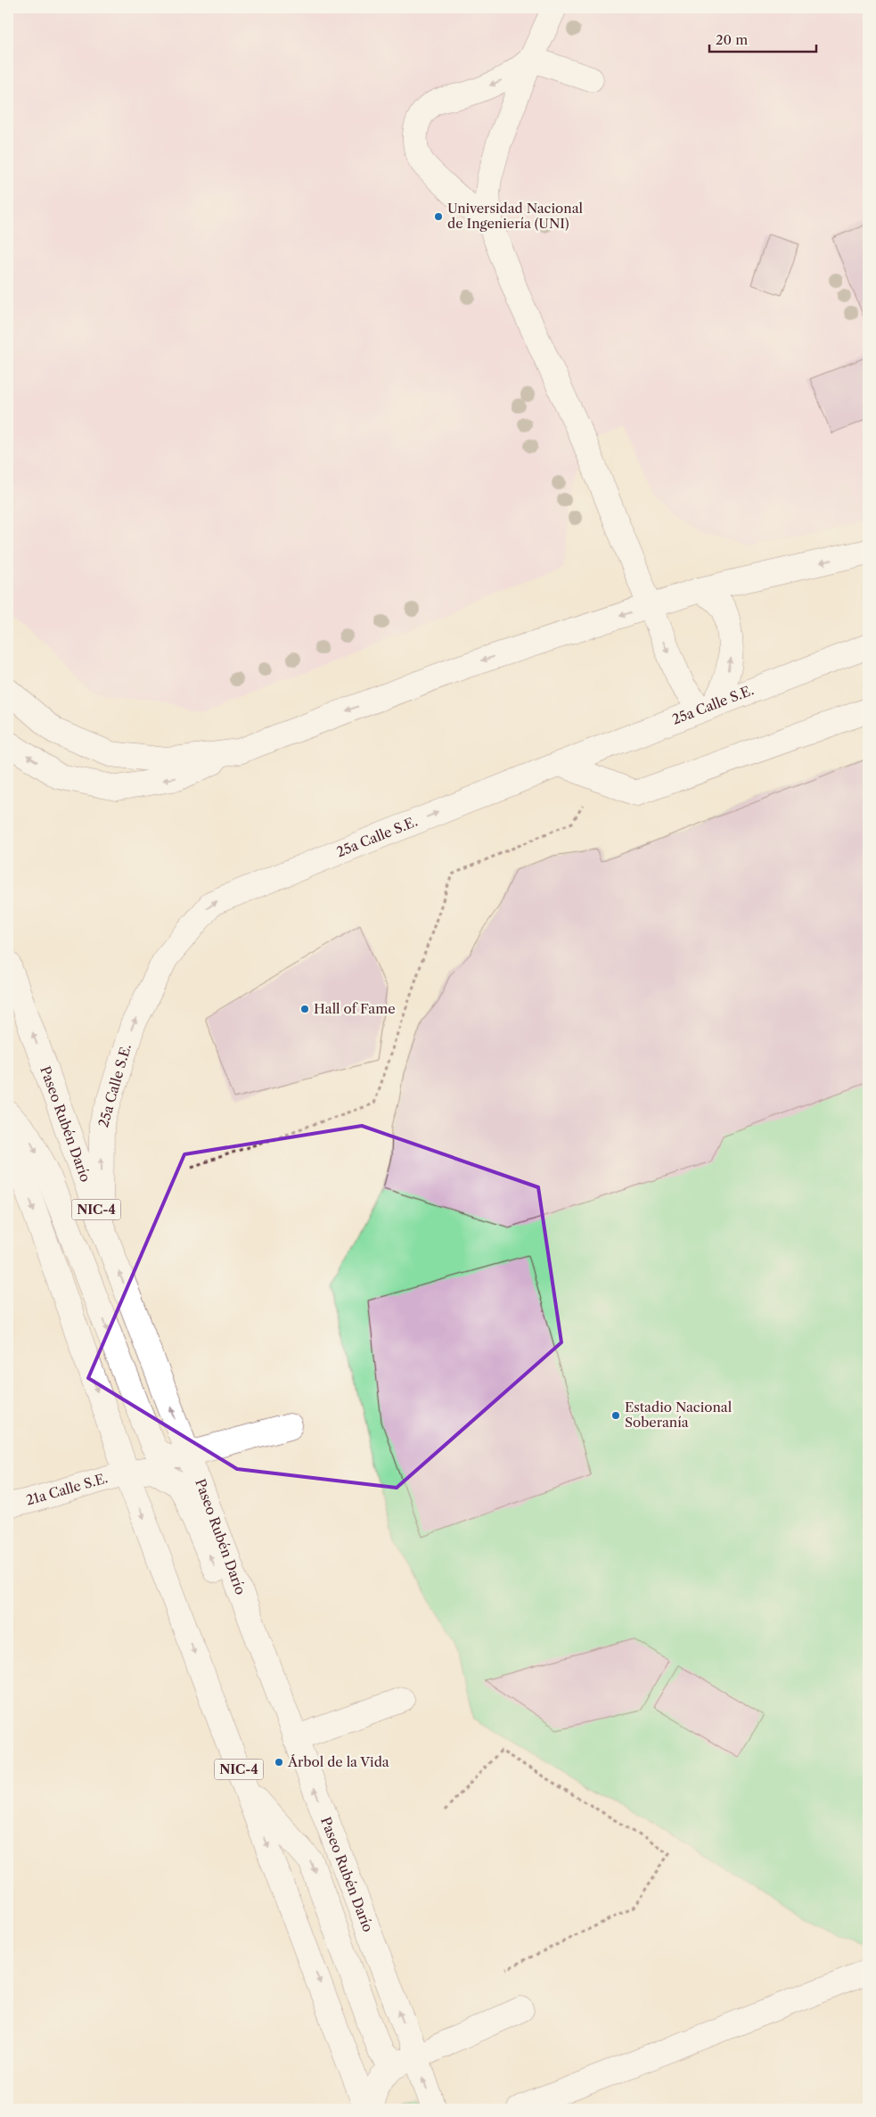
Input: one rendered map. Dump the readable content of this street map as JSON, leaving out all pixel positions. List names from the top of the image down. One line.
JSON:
{"streets":{"main road":["25a Calle S.E.","Paseo Rubén Darío","NIC-4","21a Calle S.E."]},"crossings":[["25a Calle S.E.","Paseo Rubén Darío"],["NIC-4","21a Calle S.E."]],"places":["Universidad Nacional de Ingeniería (UNI)","Hall of Fame","Estadio Nacional Soberanía","Árbol de la Vida"],"scale_bar":"20 m"}
